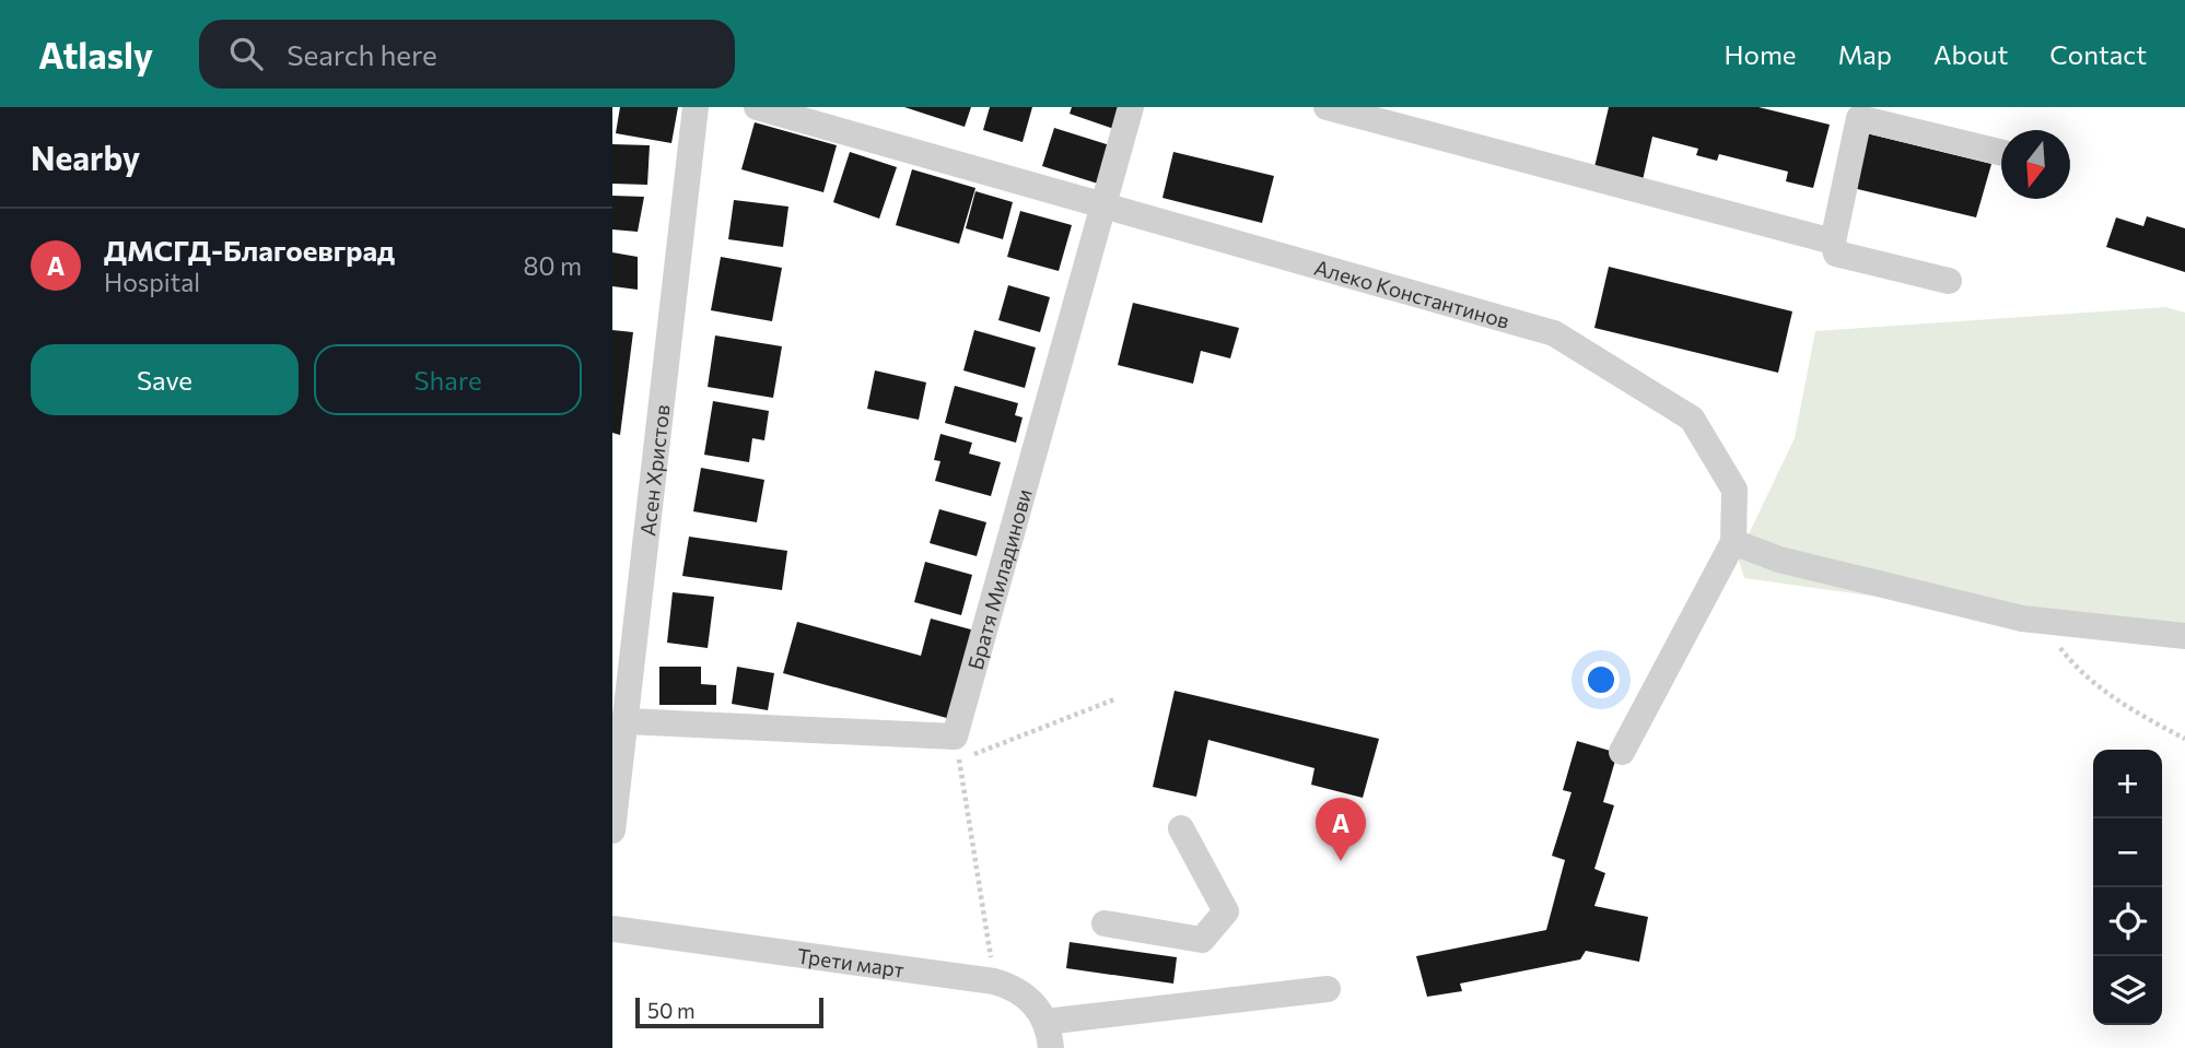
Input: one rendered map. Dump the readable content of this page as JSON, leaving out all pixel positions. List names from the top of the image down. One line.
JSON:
{"streets":{"street":["Алеко Константинов","Асен Христов","Братя Миладинови","Трети март"]},"crossings":[["Алеко Константинов","Братя Миладинови"]],"scale_bar":"50 m","north":"bottom","page":{"header":"Atlasly","search":"Search here","nav":["Home","Map","About","Contact"],"heading":"Nearby","list":[{"mark":"A","name":"ДМСГД-Благоевград","note":"Hospital","value":"80 m"}],"buttons":["Save","Share"],"map_buttons":["+","−"],"pins":"A","scale":"50 m"}}
